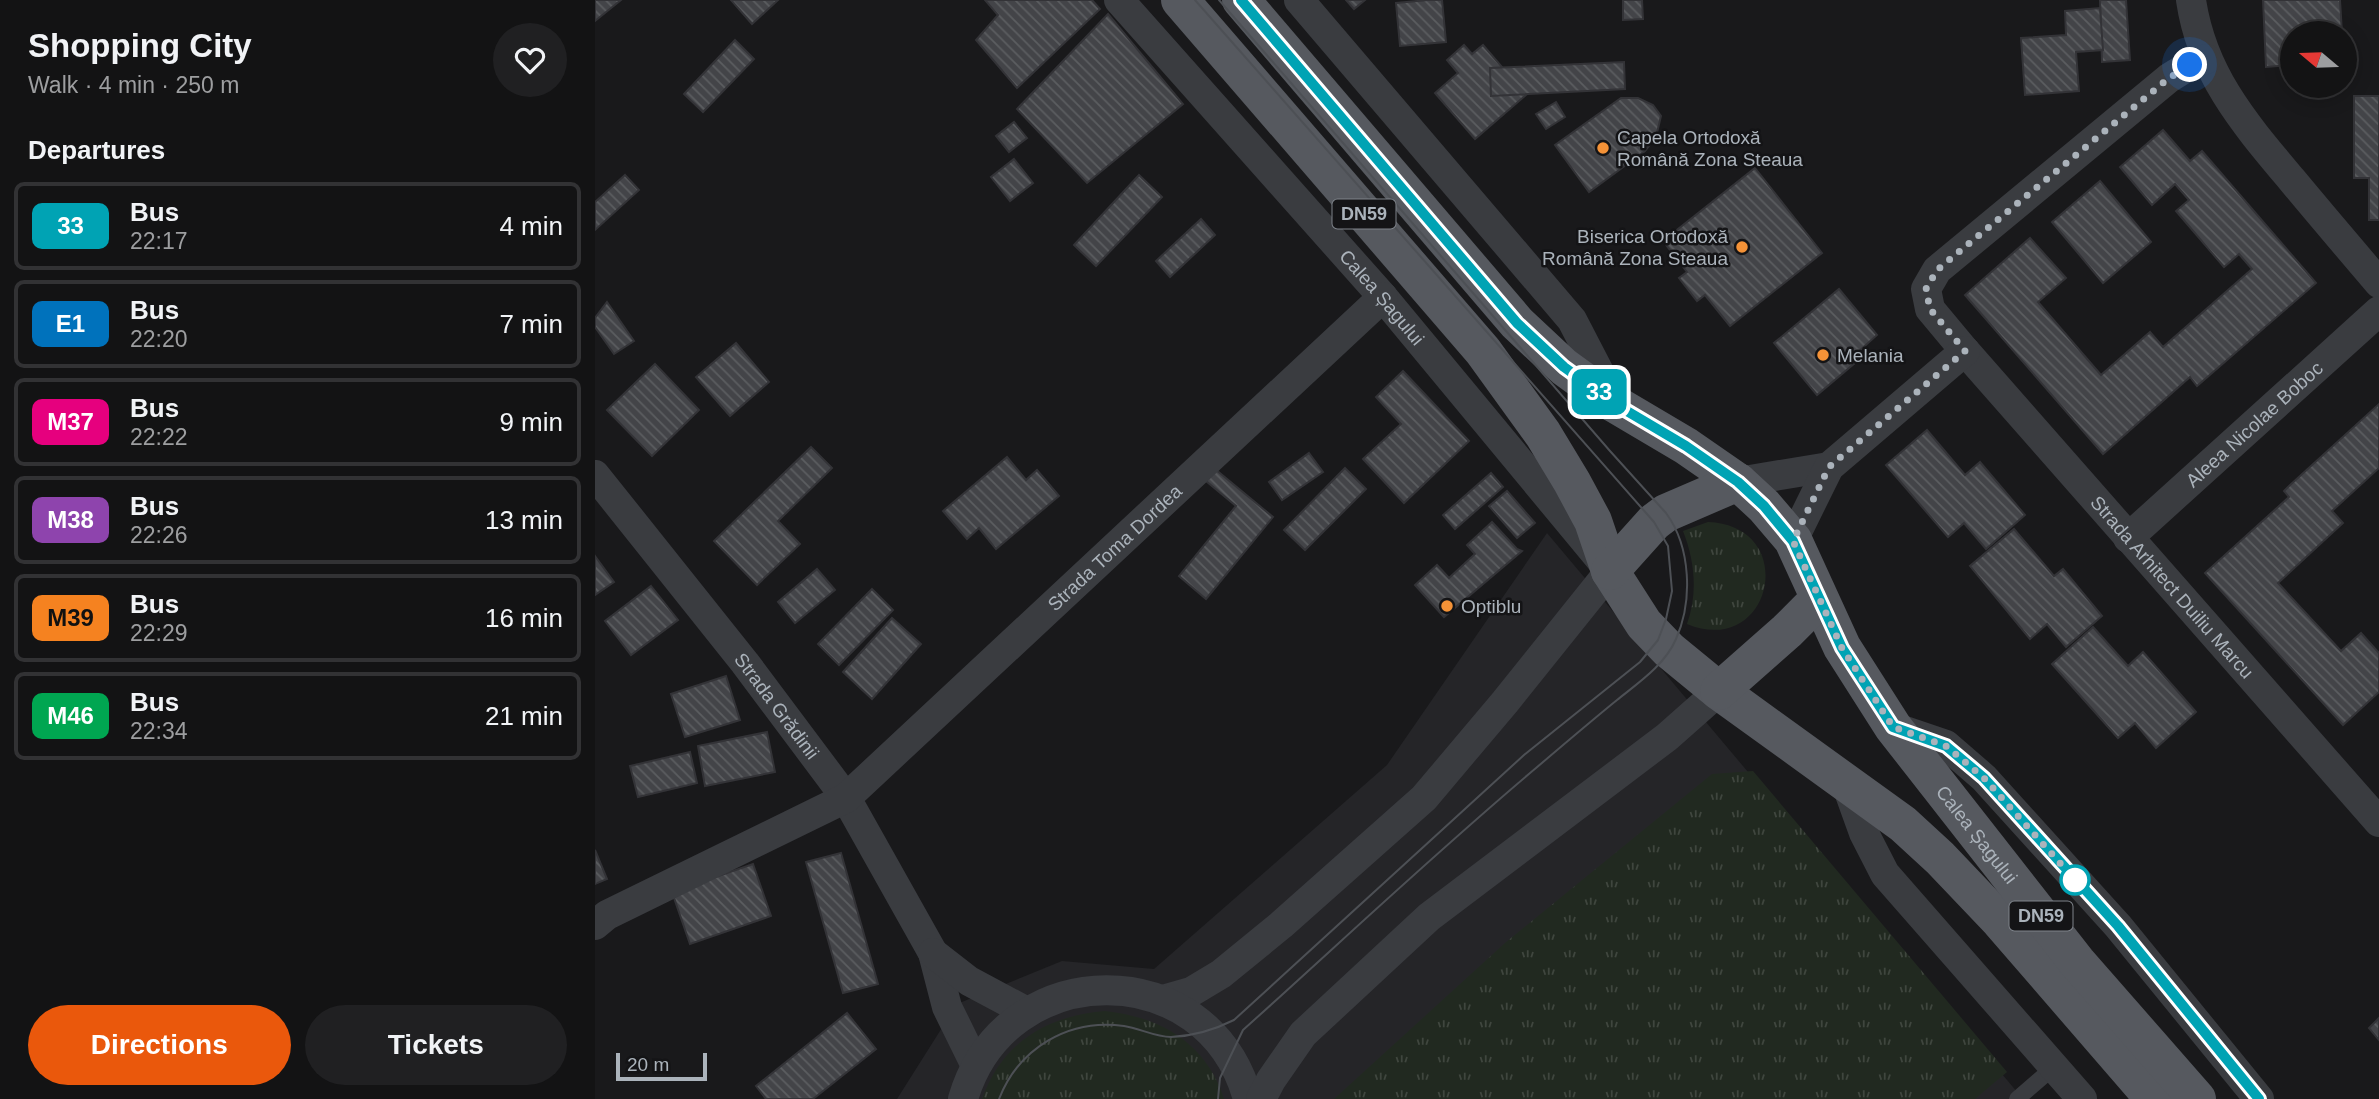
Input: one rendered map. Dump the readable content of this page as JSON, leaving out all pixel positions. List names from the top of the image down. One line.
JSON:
{"streets":{"main road":["DN59","Calea Șagului"],"street":["Aleea Nicolae Boboc","Strada Toma Dordea","Strada Arhitect Duiliu Marcu","Strada Grădinii"]},"crossings":[["Calea Șagului","Strada Toma Dordea"],["Aleea Nicolae Boboc","Strada Arhitect Duiliu Marcu"],["Strada Toma Dordea","Strada Grădinii"]],"places":["Capela Ortodoxă Română Zona Steaua","Biserica Ortodoxă Română Zona Steaua","Melania","Optiblu"],"lines":["bus line 33"],"scale_bar":"20 m","north":"left","page":{"heading":[["Shopping City","Walk · 4 min · 250 m"],"Departures"],"on_map":"33","list":[{"mark":"33","name":"Bus","note":"22:17","value":"4 min"},{"mark":"E1","name":"Bus","note":"22:20","value":"7 min"},{"mark":"M37","name":"Bus","note":"22:22","value":"9 min"},{"mark":"M38","name":"Bus","note":"22:26","value":"13 min"},{"mark":"M39","name":"Bus","note":"22:29","value":"16 min"},{"mark":"M46","name":"Bus","note":"22:34","value":"21 min"}],"buttons":["Directions","Tickets"],"scale":"20 m"}}
